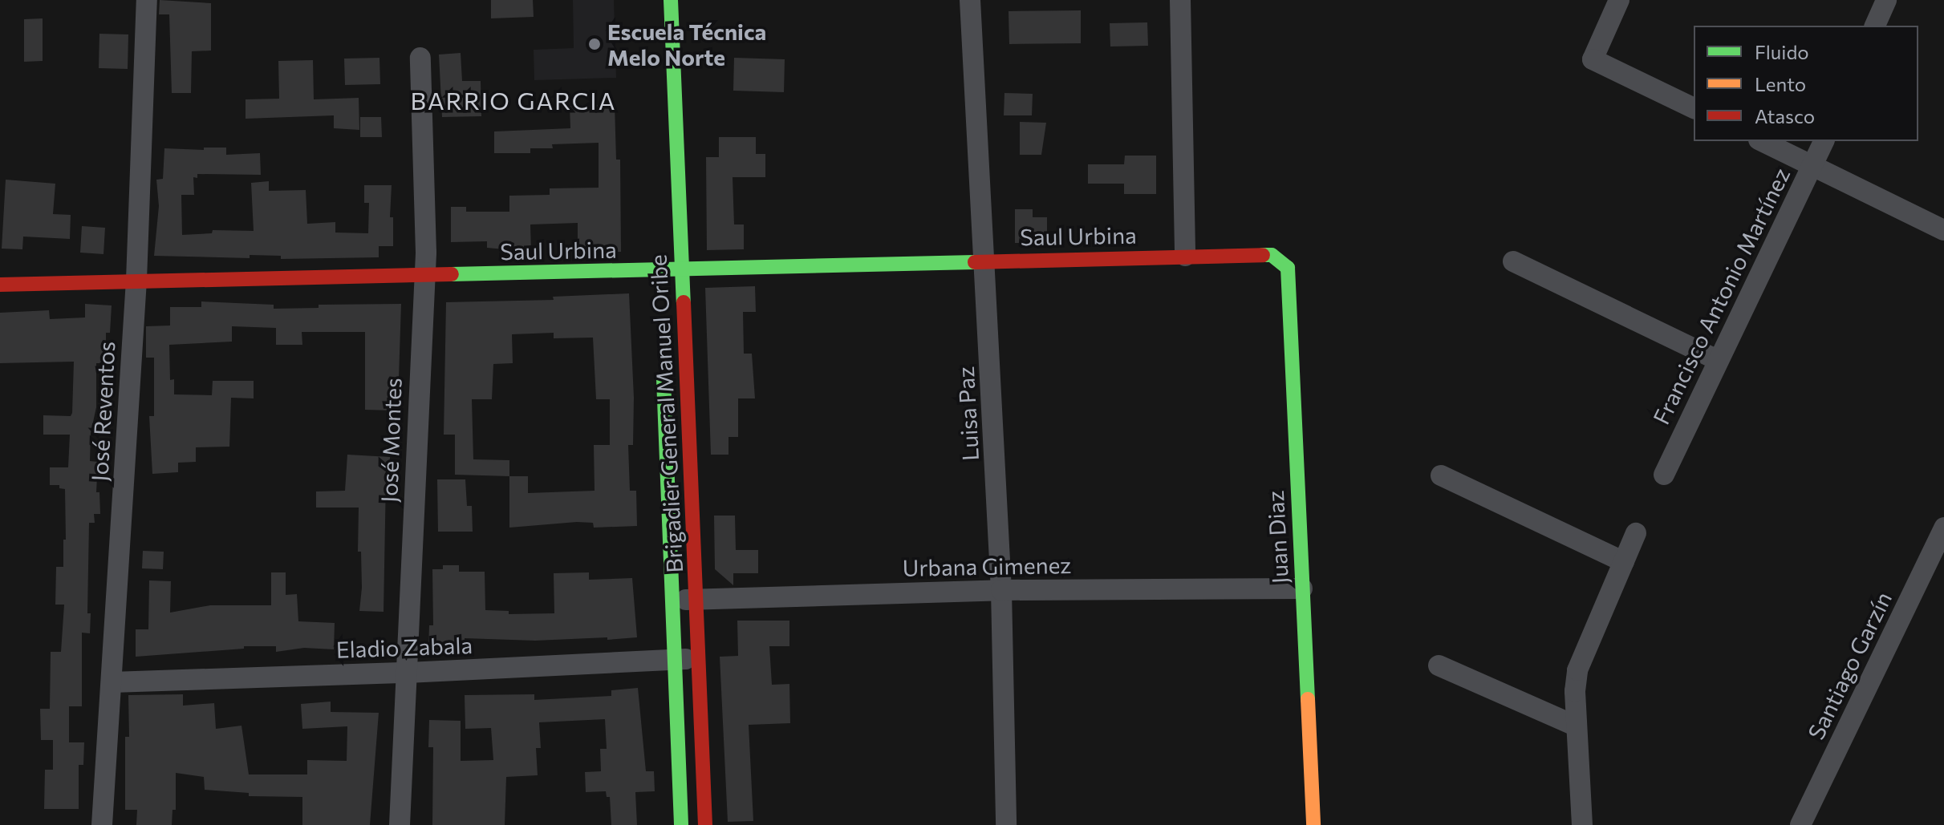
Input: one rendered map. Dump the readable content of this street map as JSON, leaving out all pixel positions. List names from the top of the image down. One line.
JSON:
{"streets":{"street":["Saul Urbina","Francisco Antonio Martínez","José Reventos","Brigadier General Manuel Oribe","Luisa Paz","José Montes","Juan Diaz","Urbana Gimenez","Eladio Zabala","Santiago Garzín"]},"crossings":[["Saul Urbina","José Reventos"],["Saul Urbina","Brigadier General Manuel Oribe"],["Saul Urbina","Luisa Paz"],["Saul Urbina","José Montes"],["Saul Urbina","Juan Diaz"],["José Reventos","Eladio Zabala"],["Brigadier General Manuel Oribe","Urbana Gimenez"],["Brigadier General Manuel Oribe","Eladio Zabala"],["Luisa Paz","Urbana Gimenez"],["José Montes","Eladio Zabala"],["Juan Diaz","Urbana Gimenez"]],"districts":["BARRIO GARCIA"],"places":["Escuela Técnica Melo Norte"],"legend":["Fluido","Lento","Atasco"]}
